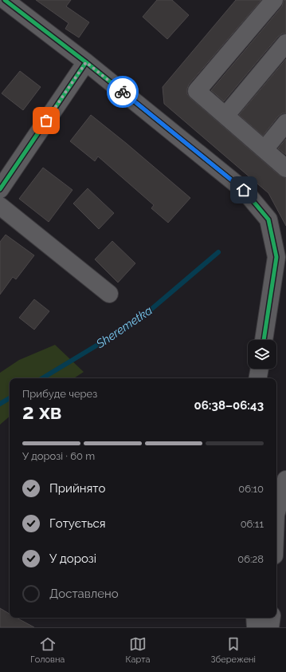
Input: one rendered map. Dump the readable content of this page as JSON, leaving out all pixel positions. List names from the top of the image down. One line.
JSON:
{"water":["Sheremetka"],"page":{"heading":["2 хв","Прибуде через","06:38–06:43"],"bar":"У дорозі · 60 m","list":[["Прийнято","06:10"],["Готується","06:11"],["У дорозі","06:28"],"Доставлено"],"tabs":["Головна","Карта","Збережені"]}}
